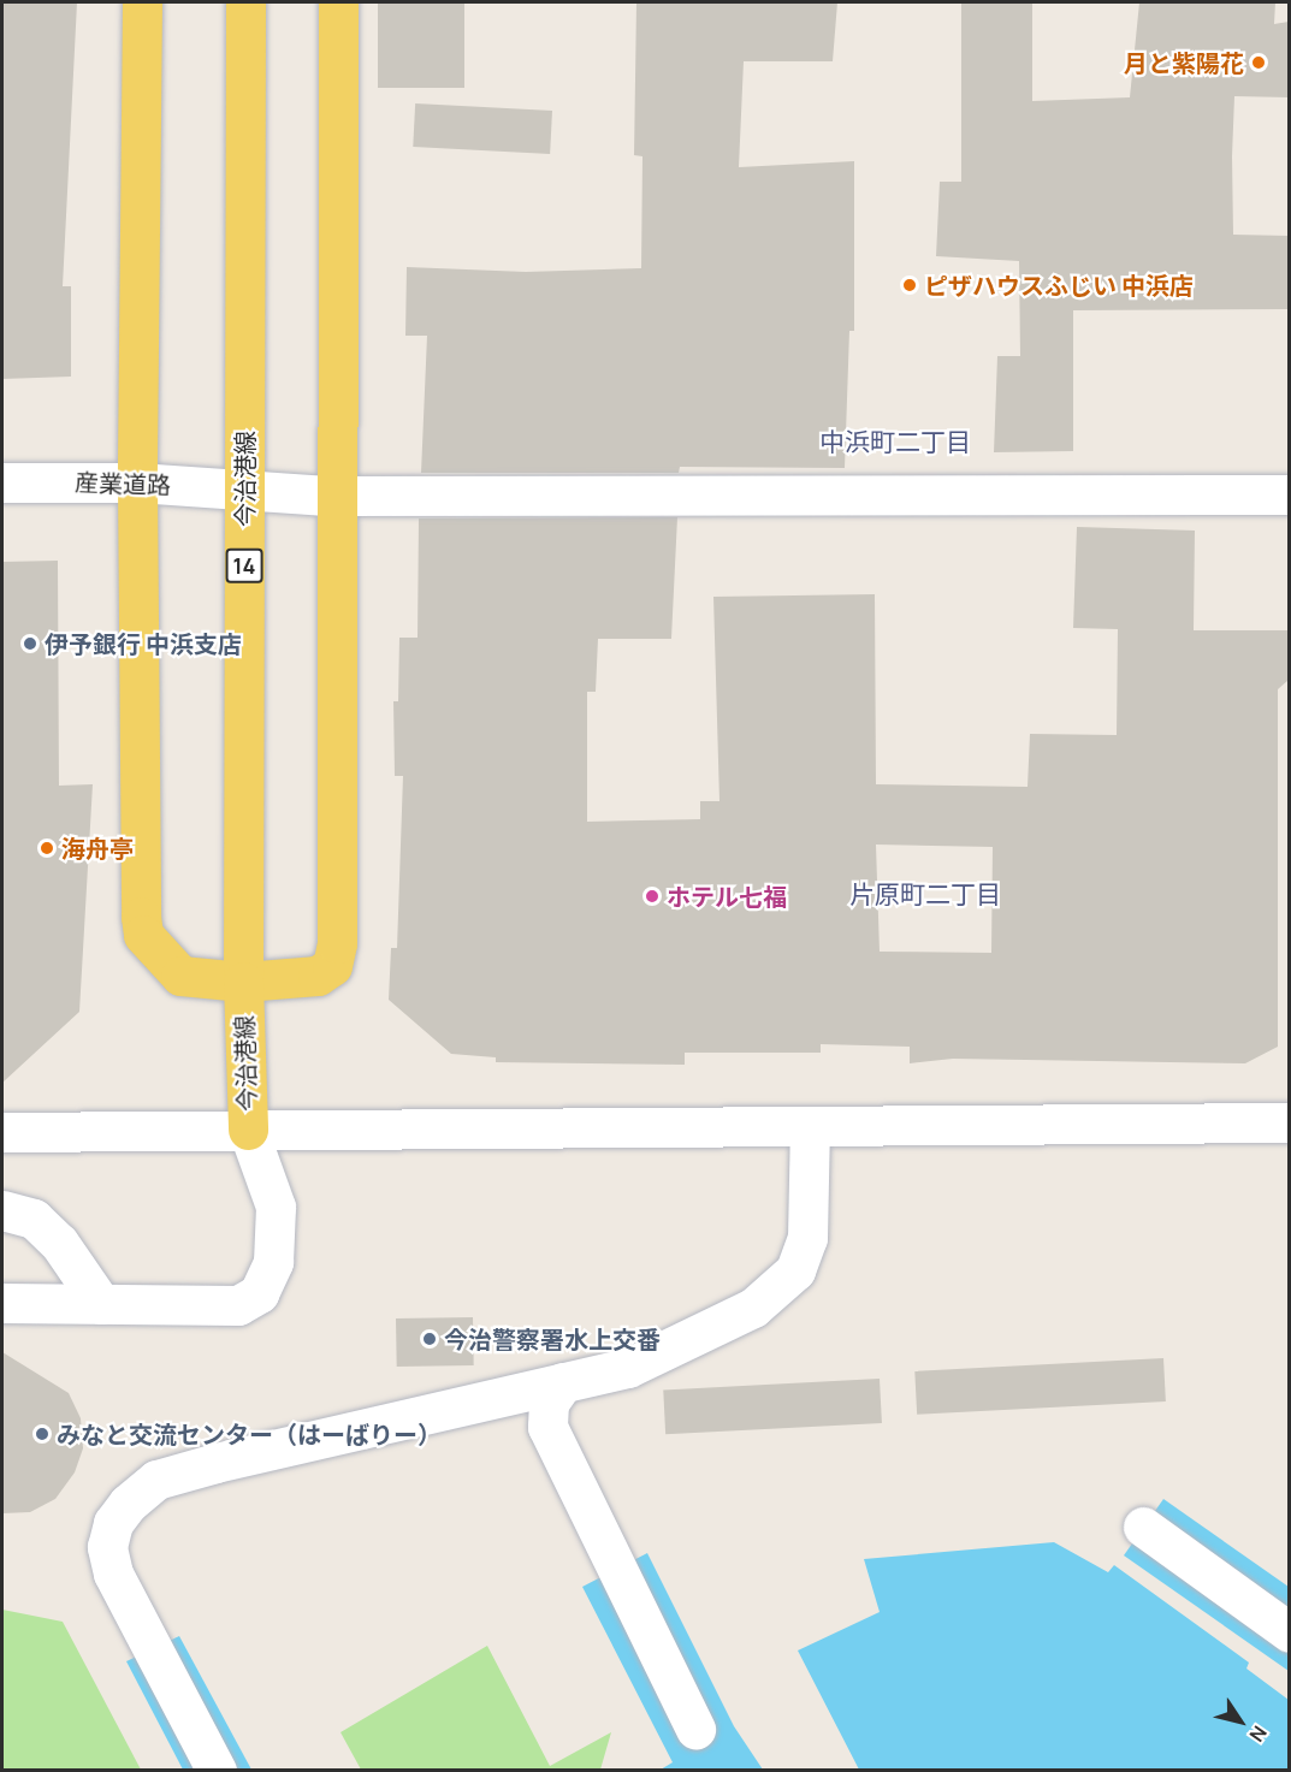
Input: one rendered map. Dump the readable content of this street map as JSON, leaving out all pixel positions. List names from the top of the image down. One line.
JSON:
{"streets":{"main road":["今治港線","14"],"street":["産業道路"]},"crossings":[["今治港線","産業道路"]],"districts":["中浜町二丁目","片原町二丁目"],"places":["月と紫陽花","ピザハウスふじい 中浜店","伊予銀行 中浜支店","海舟亭","ホテル七福","今治警察署水上交番","みなと交流センター（はーばりー）"],"north":"bottom right"}
